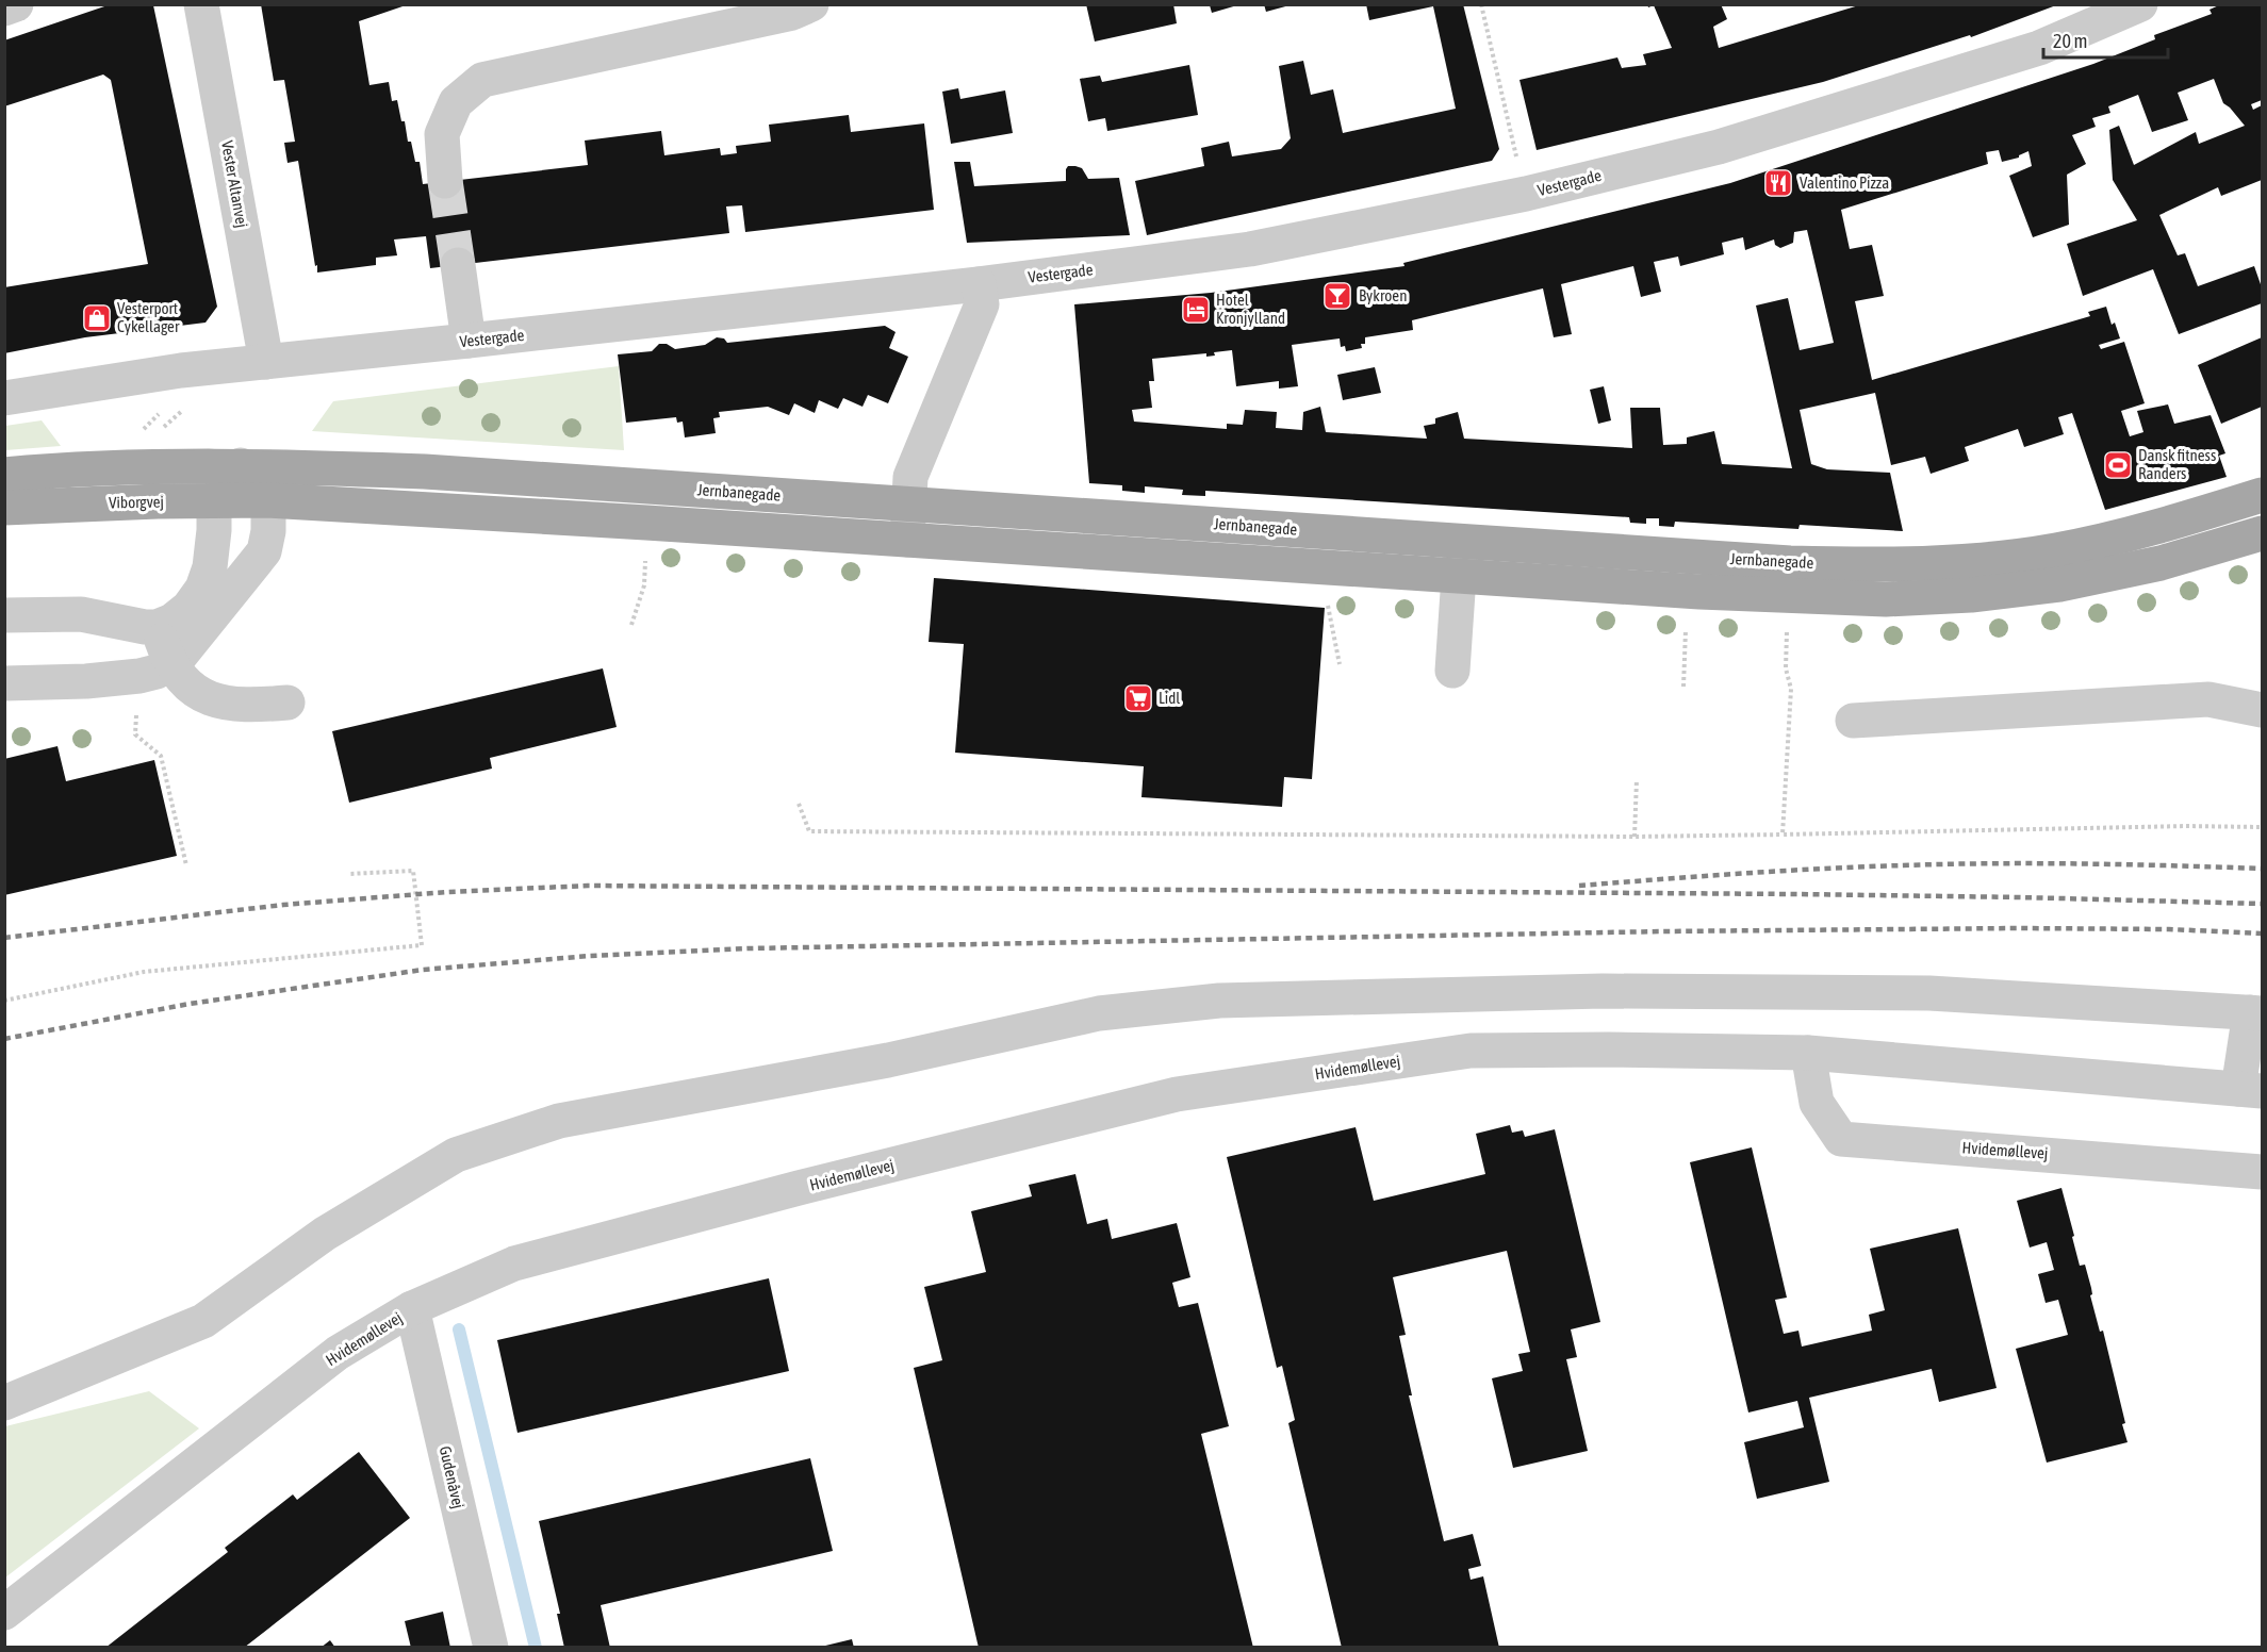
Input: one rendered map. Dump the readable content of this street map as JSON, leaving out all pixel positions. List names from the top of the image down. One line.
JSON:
{"streets":{"main road":["Jernbanegade","Viborgvej"],"street":["Vestergade","Vester Altanvej","Hvidemøllevej","Gudenåvej"]},"crossings":[["Vestergade","Vester Altanvej"],["Hvidemøllevej","Gudenåvej"]],"places":{"restaurant":["Valentino Pizza"],"bar":["Bykroen"],"hotel":["Hotel Kronjylland"],"shop":["Vesterport Cykellager"],"sports":["Dansk fitness Randers"],"supermarket":["Lidl"]},"scale_bar":"20 m"}
